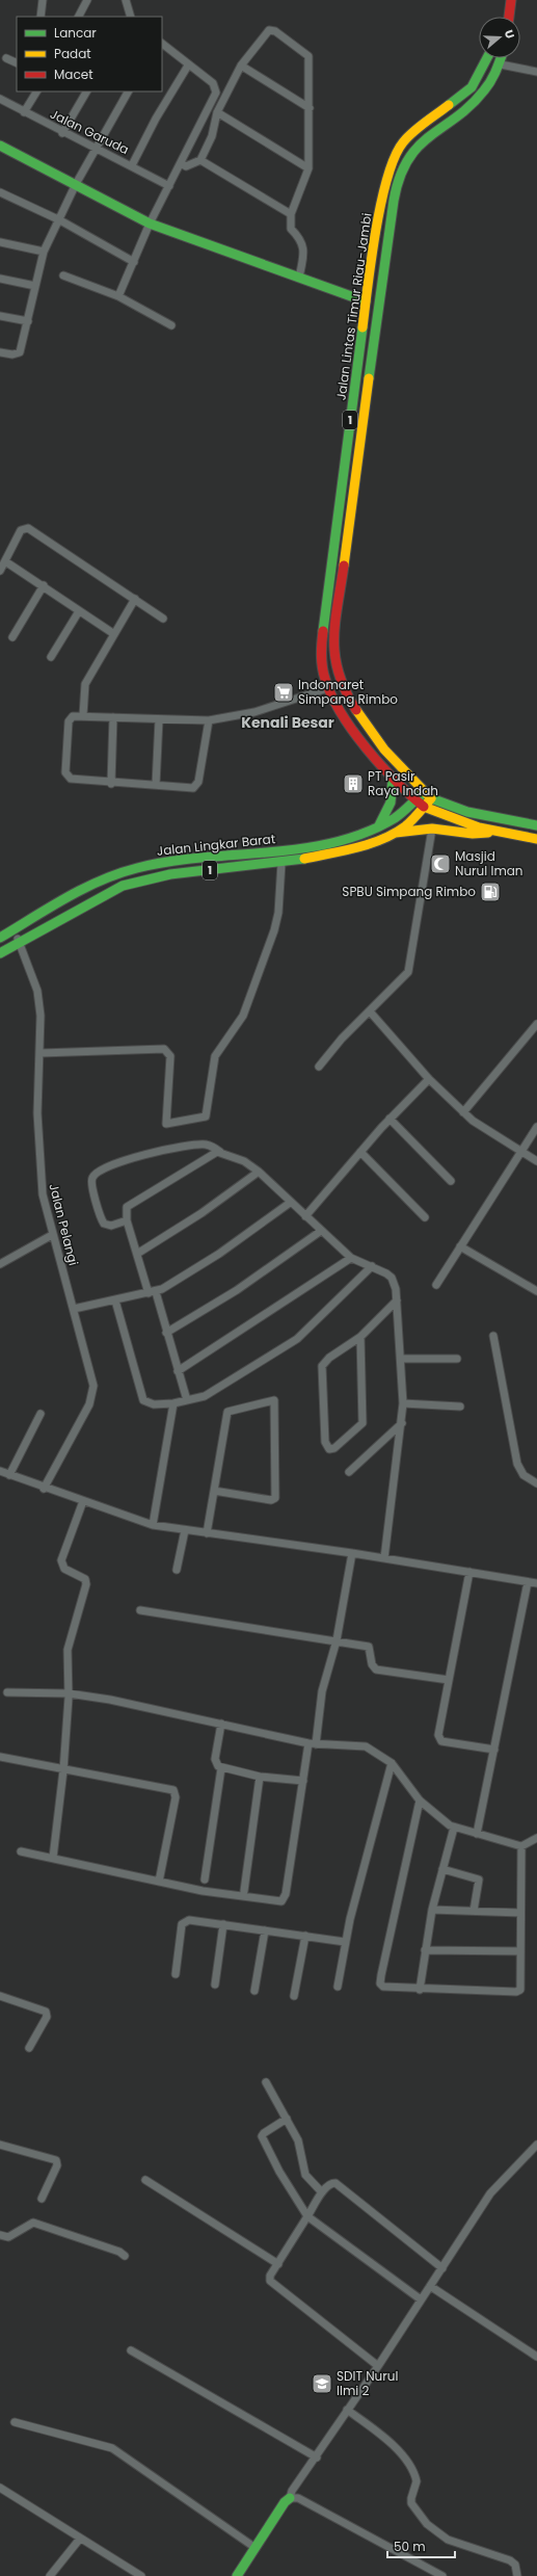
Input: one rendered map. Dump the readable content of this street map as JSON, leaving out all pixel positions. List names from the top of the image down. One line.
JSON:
{"streets":{"main road":["Jalan Lintas Timur Riau-Jambi","1","Jalan Lingkar Barat"],"street":["Jalan Garuda","Jalan Pelangi"]},"crossings":[["Jalan Lintas Timur Riau-Jambi","1"],["Jalan Lintas Timur Riau-Jambi","Jalan Lingkar Barat"],["1","Jalan Lingkar Barat"],["Jalan Lingkar Barat","Jalan Pelangi"]],"districts":["Kenali Besar"],"places":{"supermarket":["Indomaret Simpang Rimbo"],"building":["PT Pasir Raya Indah"],"mosque":["Masjid Nurul Iman"],"fuel station":["SPBU Simpang Rimbo"],"school or university":["SDIT Nurul Ilmi 2"]},"legend":["Lancar","Padat","Macet"],"scale_bar":"50 m","north":"right"}
